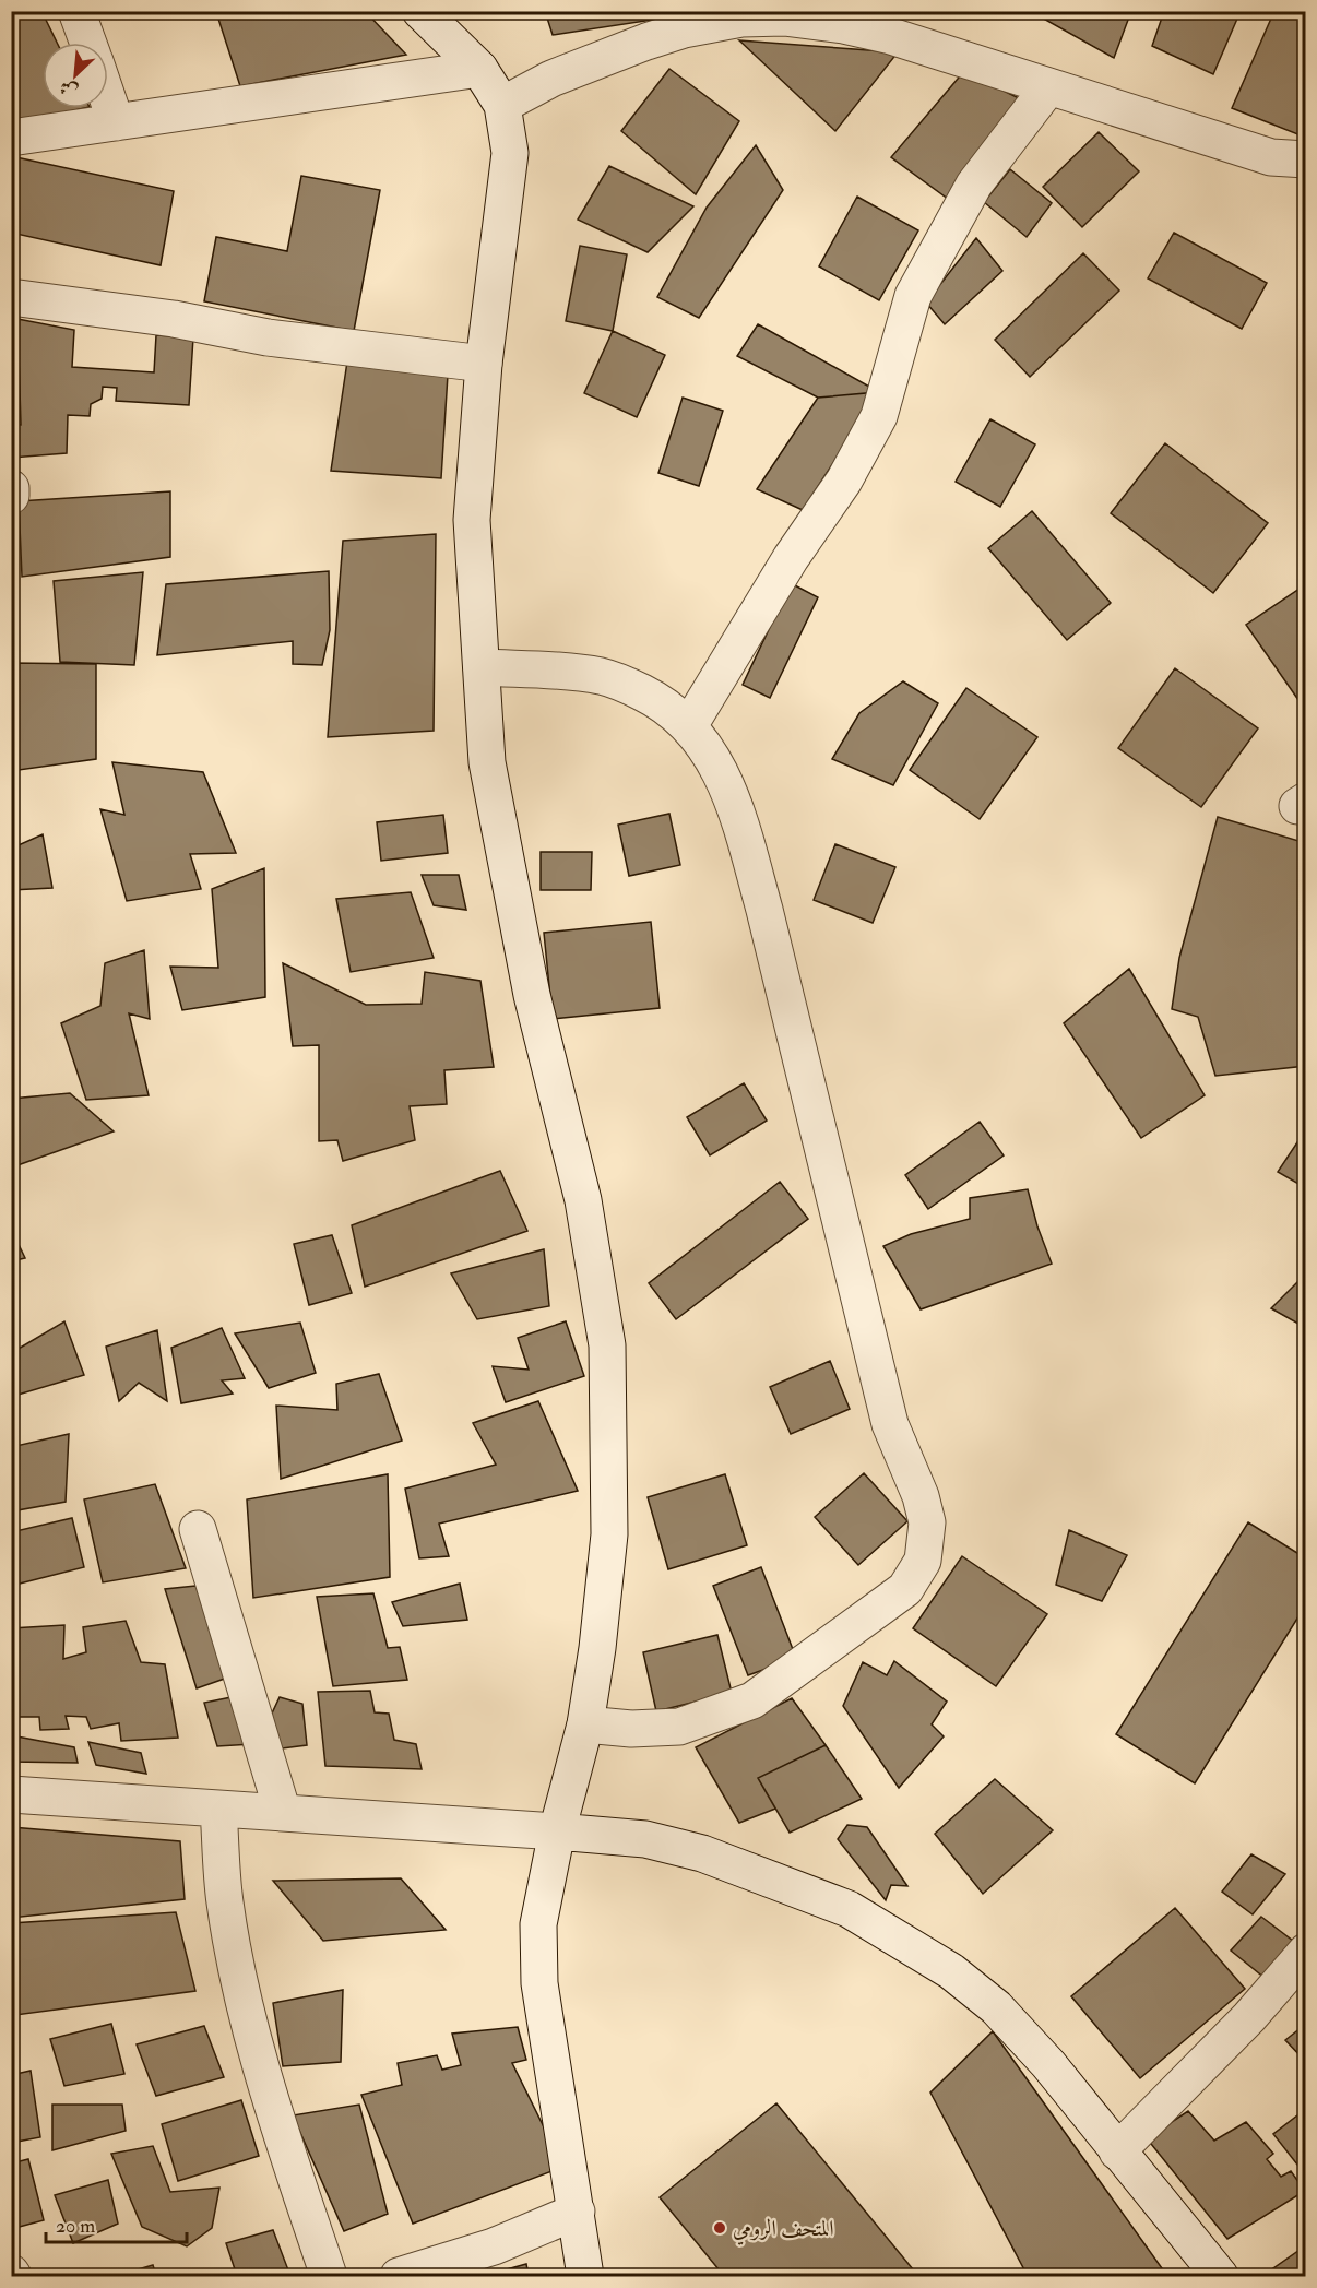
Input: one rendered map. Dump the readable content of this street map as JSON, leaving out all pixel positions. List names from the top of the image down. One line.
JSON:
{"places":["المتحف الرومي"],"scale_bar":"20 m","north":"bottom left"}
